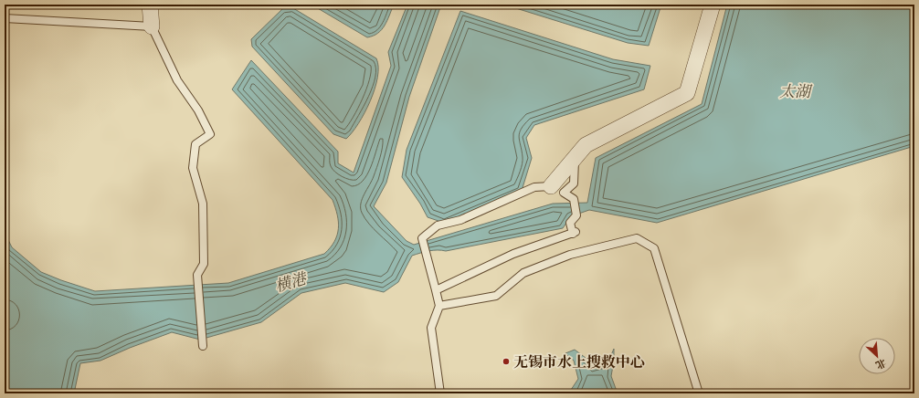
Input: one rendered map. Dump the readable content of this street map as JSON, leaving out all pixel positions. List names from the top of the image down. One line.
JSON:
{"water":["太湖","横港"],"places":["无锡市水上搜救中心"],"north":"bottom right"}
